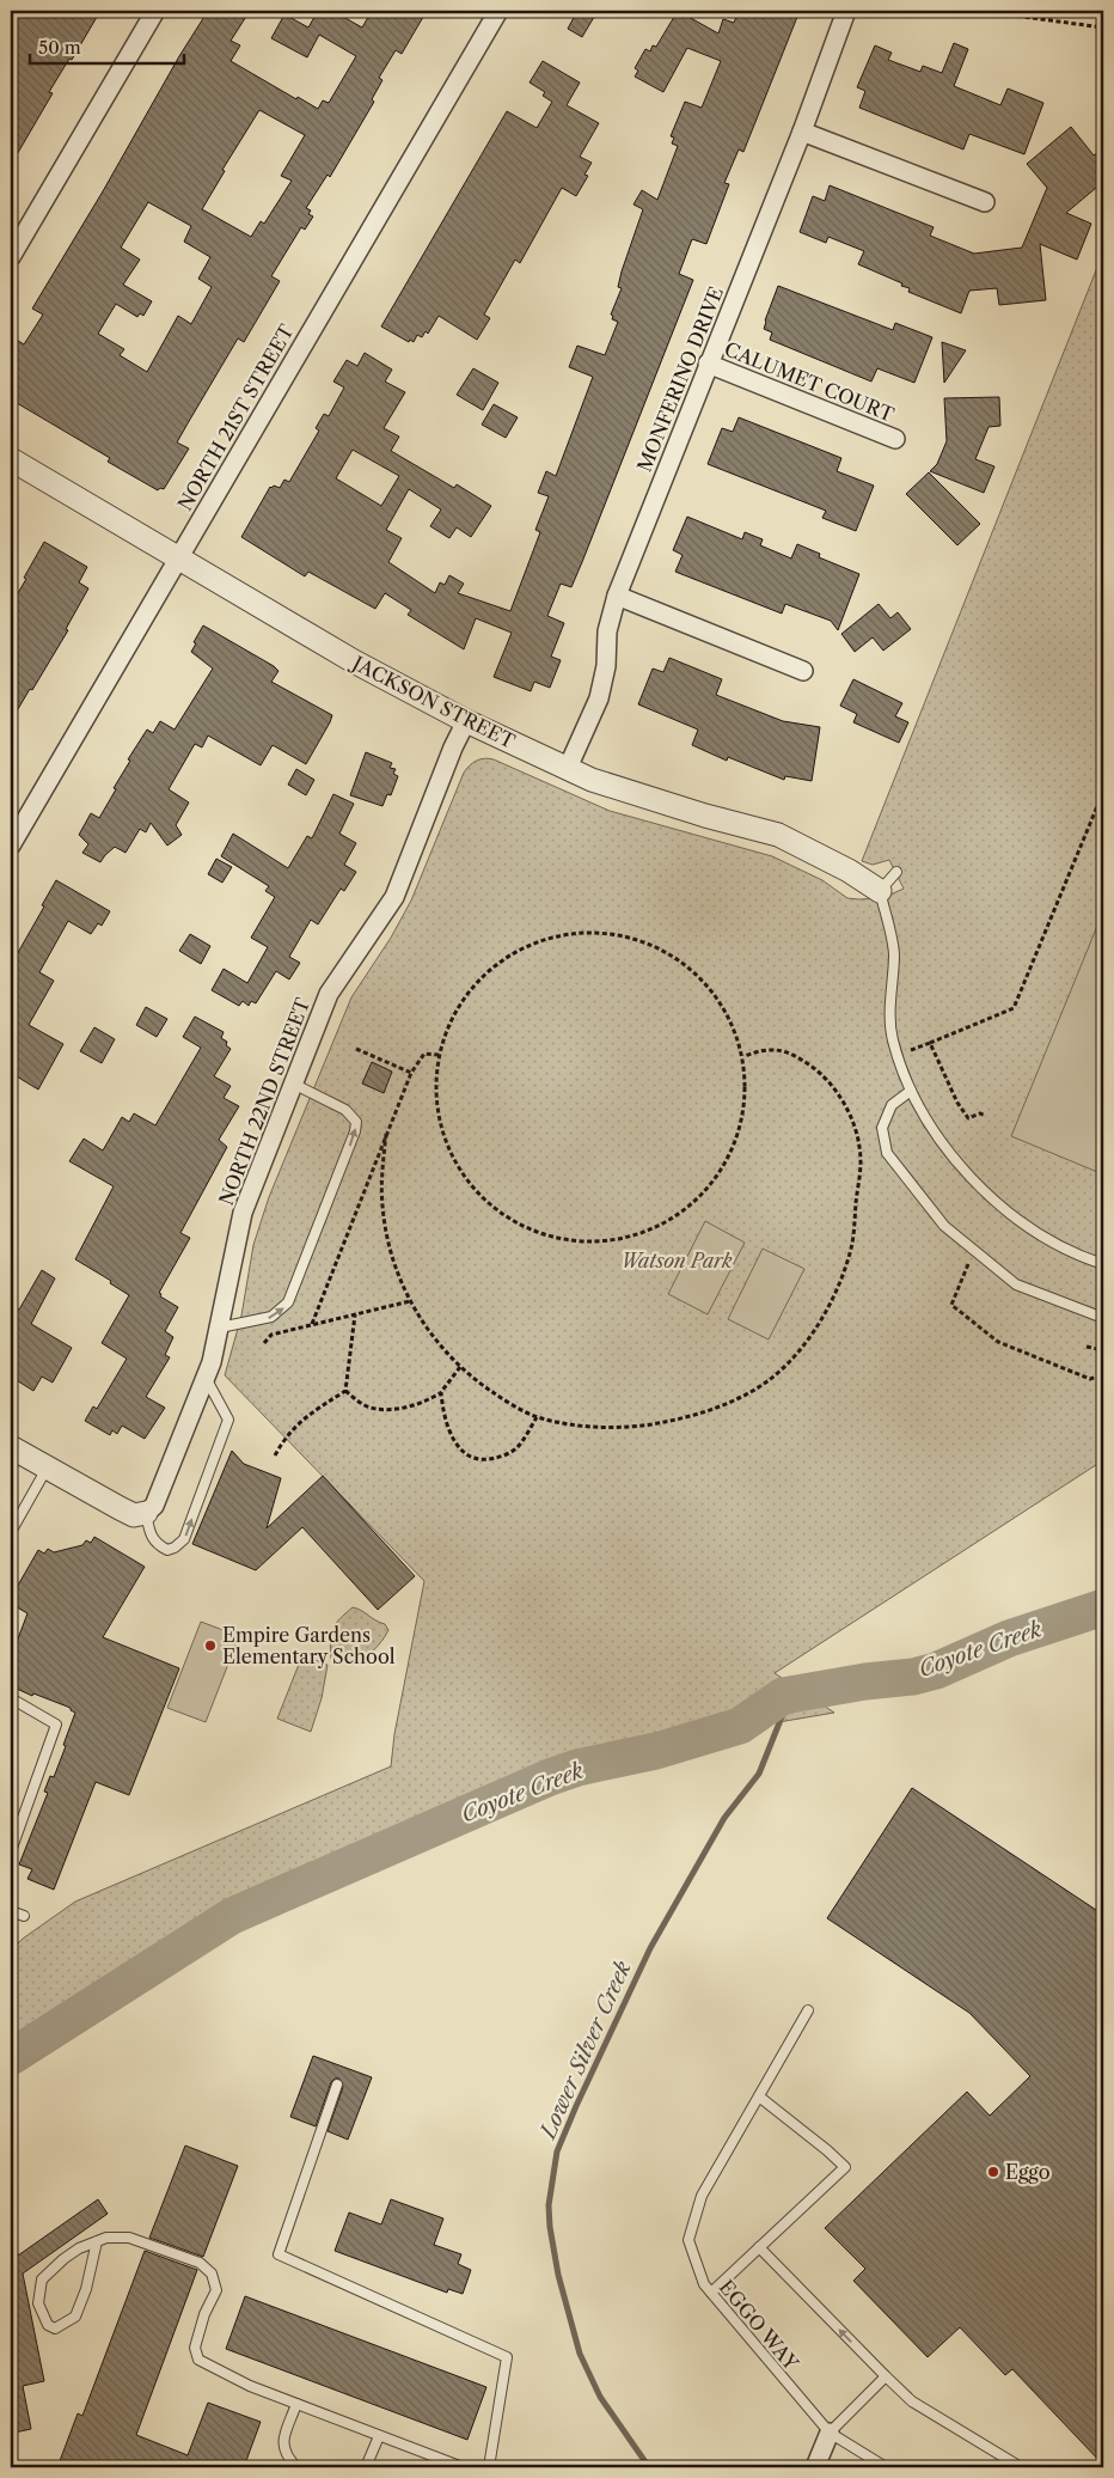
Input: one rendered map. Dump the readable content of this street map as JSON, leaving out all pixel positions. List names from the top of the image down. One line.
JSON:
{"streets":{"street":["MONFERINO DRIVE","CALUMET COURT","NORTH 21ST STREET","JACKSON STREET","NORTH 22ND STREET"],"lane":["EGGO WAY"]},"crossings":[["MONFERINO DRIVE","CALUMET COURT"],["MONFERINO DRIVE","JACKSON STREET"],["NORTH 21ST STREET","JACKSON STREET"],["JACKSON STREET","NORTH 22ND STREET"]],"water":["Coyote Creek","Lower Silver Creek"],"parks":["Watson Park"],"places":["Empire Gardens Elementary School","Eggo"],"scale_bar":"50 m"}
